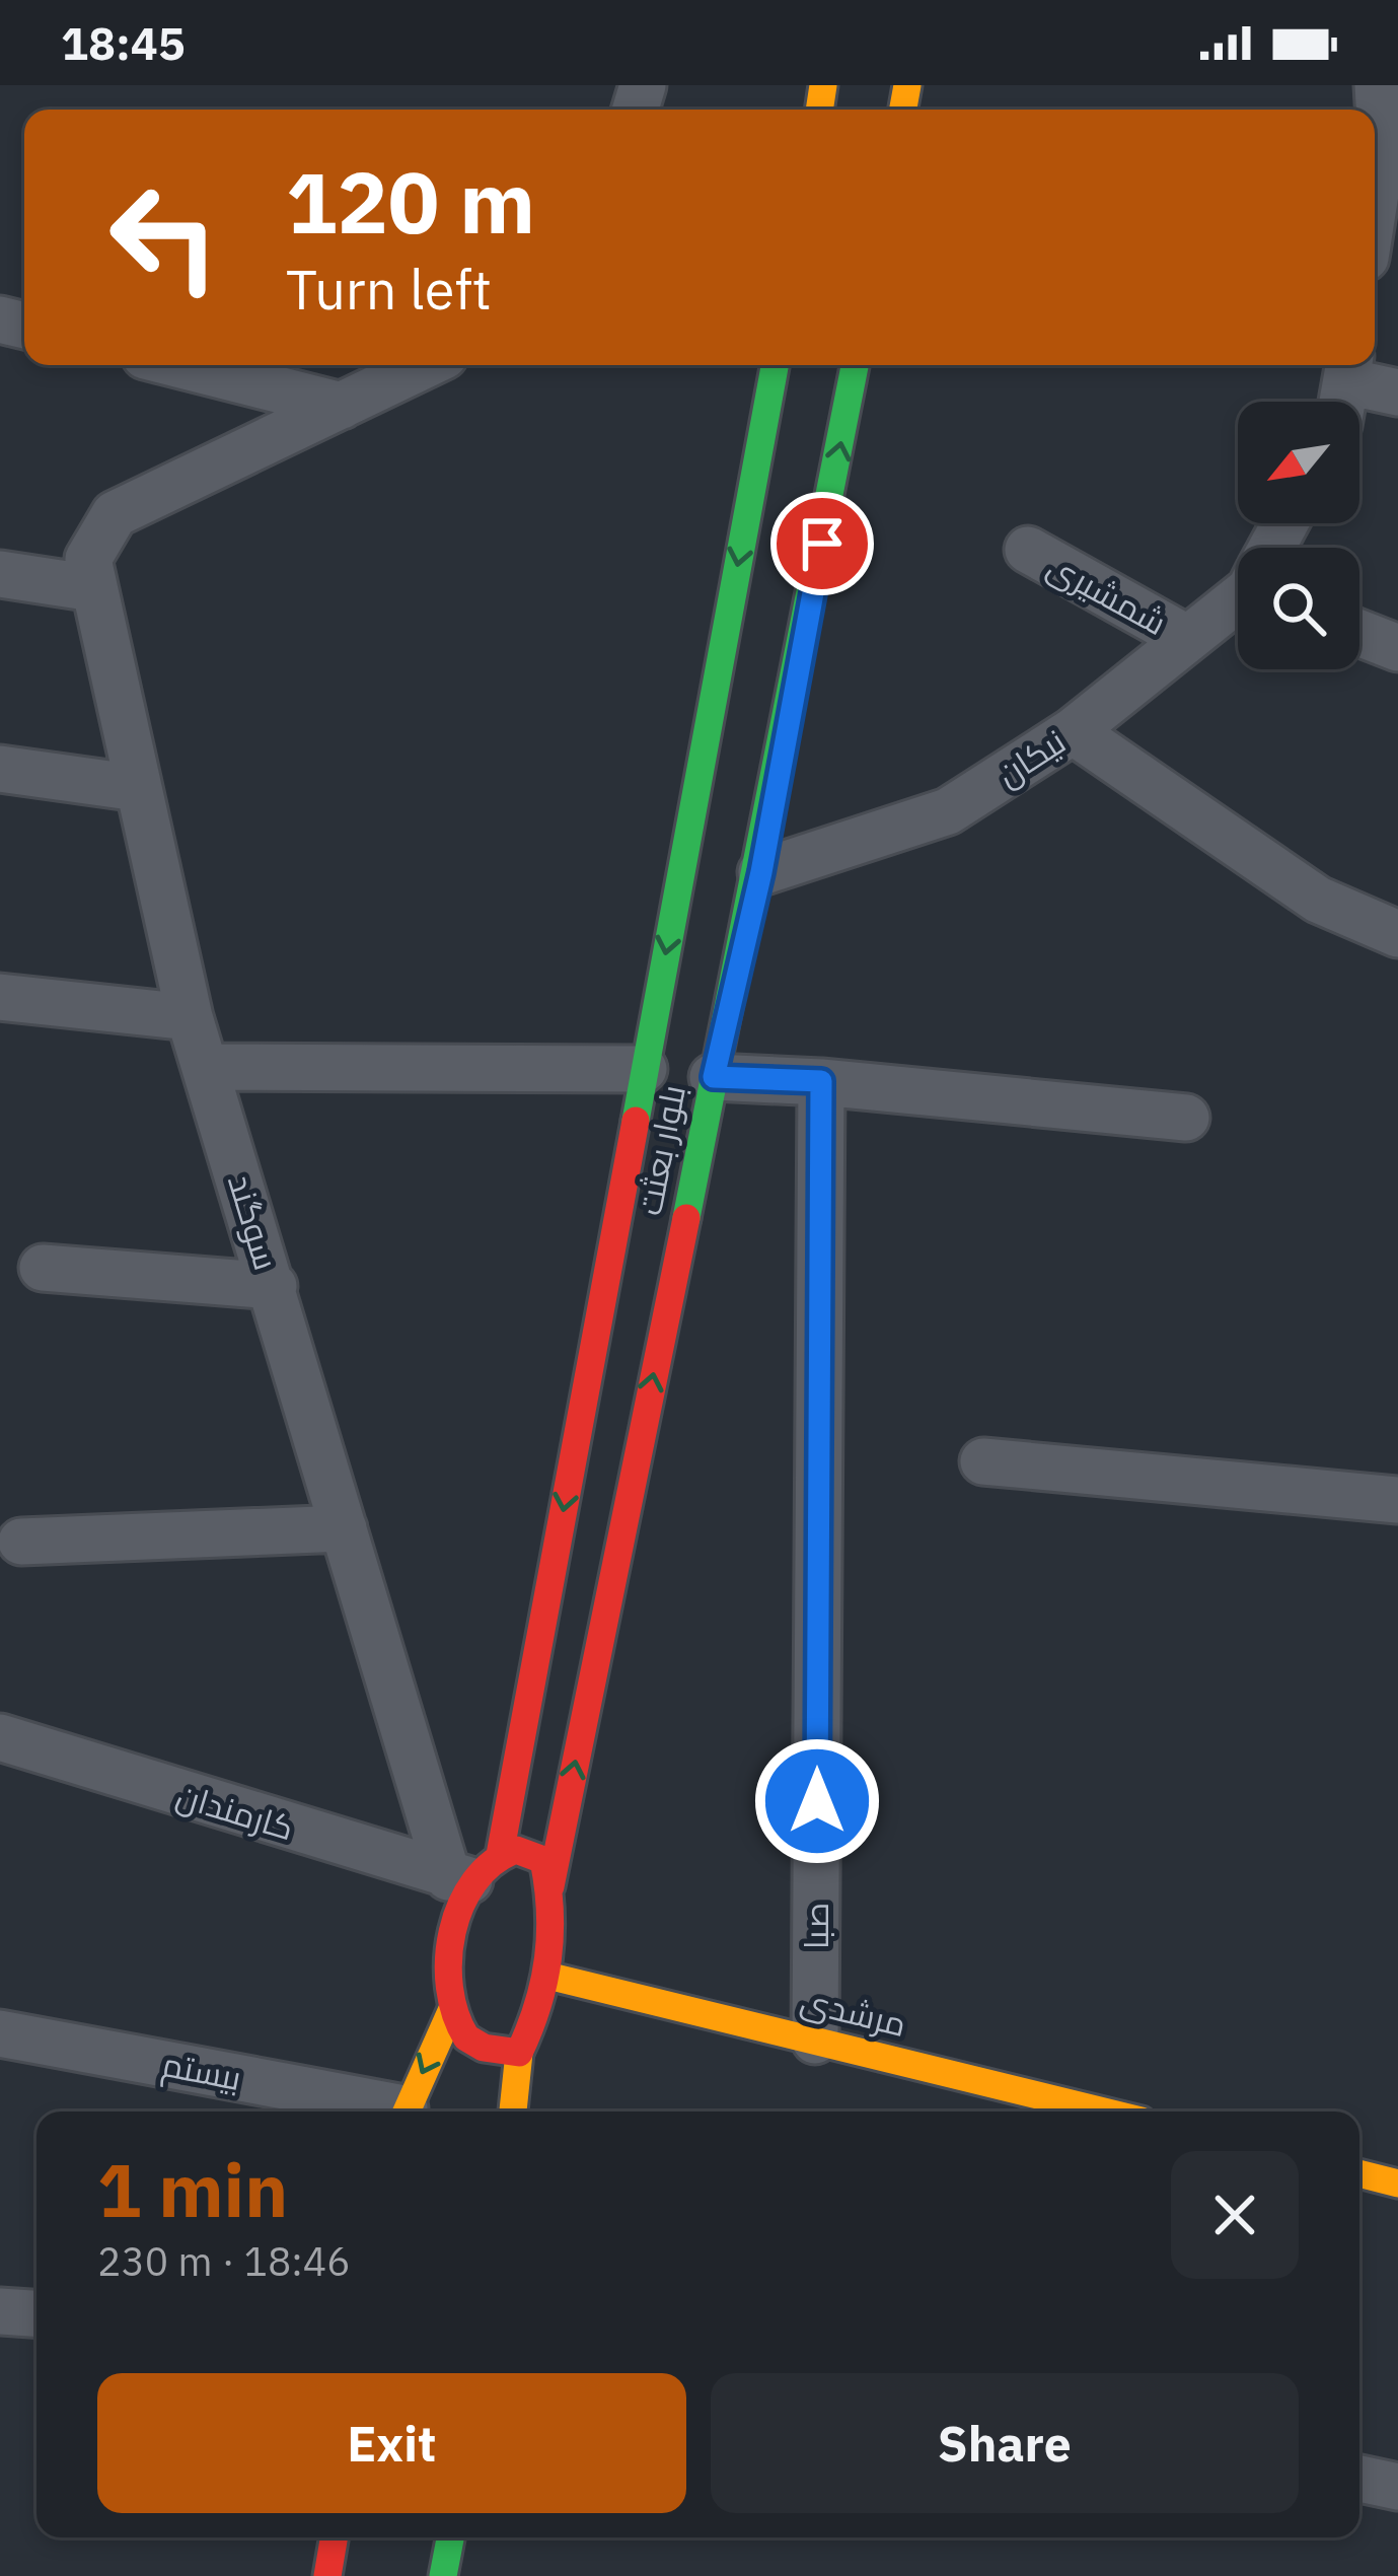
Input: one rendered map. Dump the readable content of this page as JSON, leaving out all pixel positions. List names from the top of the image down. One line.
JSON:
{"streets":{"main road":["بلوار بعثت","مرشدی"],"street":["شمشیری","نیکان","سوگند","کارمندان","صبا","بیستم"]},"crossings":[["شمشیری","نیکان"],["نیکان","بلوار بعثت"],["بلوار بعثت","سوگند"],["بلوار بعثت","کارمندان"],["بلوار بعثت","مرشدی"],["سوگند","کارمندان"],["صبا","مرشدی"]],"north":"bottom left","page":{"status":"18:45","turn":["120 m","Turn left"],"heading":["1 min","230 m · 18:46"],"buttons":["Exit","Share"]}}
